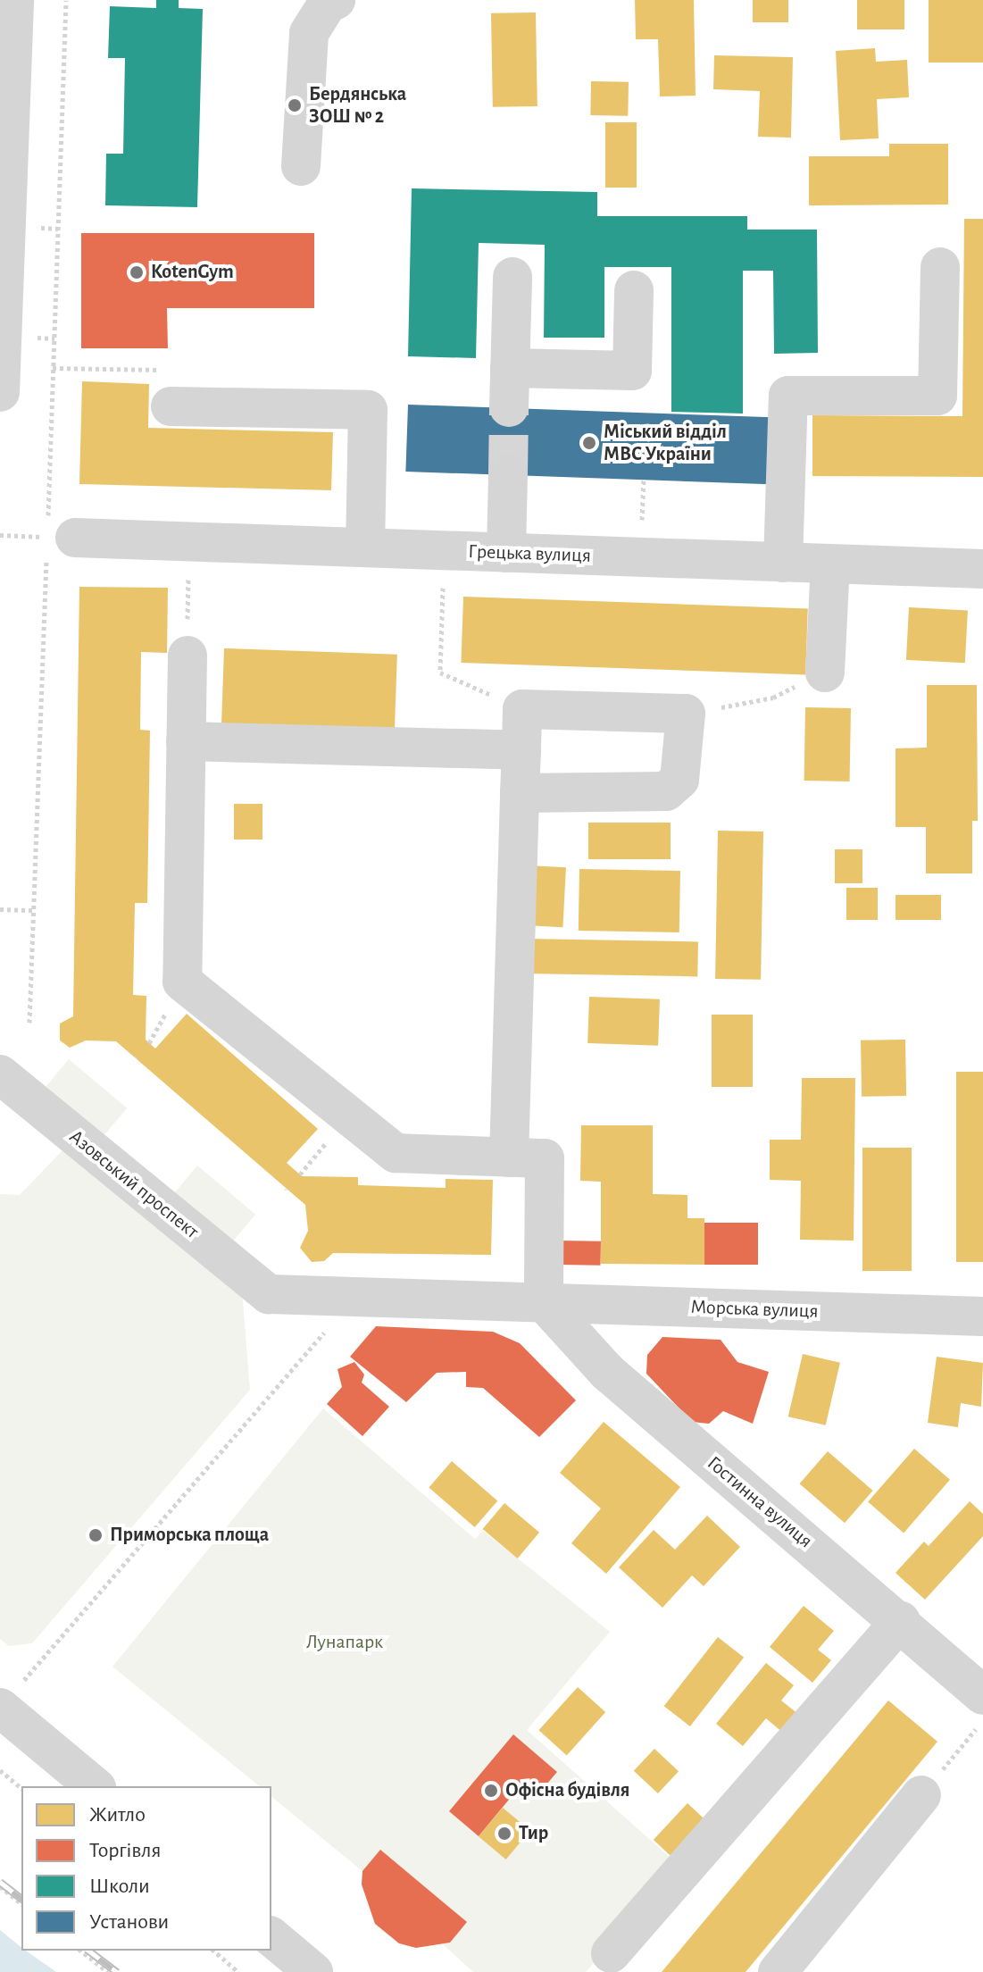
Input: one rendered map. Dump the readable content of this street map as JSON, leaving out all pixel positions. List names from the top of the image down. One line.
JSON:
{"streets":{"street":["Грецька вулиця","Азовський проспект","Морська вулиця","Гостинна вулиця"]},"crossings":[["Азовський проспект","Морська вулиця"],["Морська вулиця","Гостинна вулиця"]],"parks":["Лунапарк"],"places":["Бердянська ЗОШ № 2","KotenGym","Міський відділ МВС України","Приморська площа","Офісна будівля","Тир"],"legend":["Житло","Торгівля","Школи","Установи"]}
